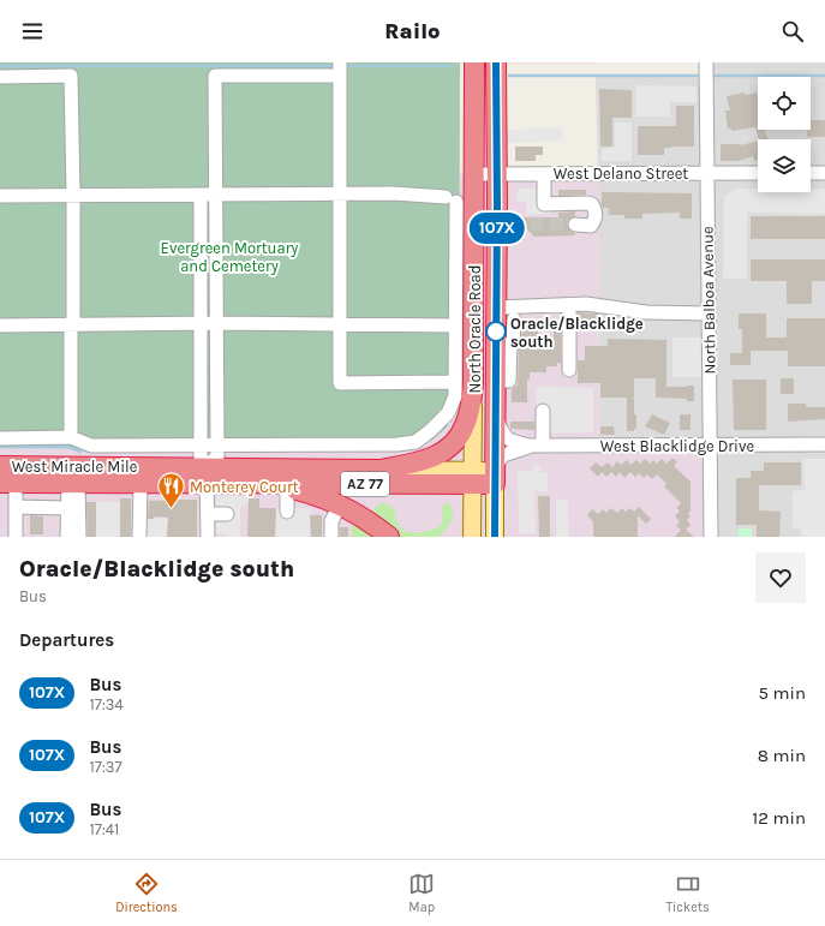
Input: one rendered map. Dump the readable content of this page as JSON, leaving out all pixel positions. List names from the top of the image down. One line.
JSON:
{"streets":{"highway":["North Oracle Road","West Miracle Mile","AZ 77"],"street":["West Delano Street","North Balboa Avenue","West Blacklidge Drive"]},"crossings":[["West Delano Street","North Balboa Avenue"],["West Delano Street","North Oracle Road"],["North Balboa Avenue","West Blacklidge Drive"],["North Oracle Road","West Miracle Mile"],["North Oracle Road","AZ 77"],["West Miracle Mile","AZ 77"]],"parks":["Evergreen Mortuary and Cemetery"],"places":{"other":["Oracle/Blacklidge south"],"restaurant":["Monterey Court"]},"lines":["bus line 107X"],"page":{"header":"Railo","on_map":"107X","heading":[["Oracle/Blacklidge south","Bus"],"Departures"],"list":[{"mark":"107X","name":"Bus","note":"17:34","value":"5 min"},{"mark":"107X","name":"Bus","note":"17:37","value":"8 min"},{"mark":"107X","name":"Bus","note":"17:41","value":"12 min"}],"tabs":["Directions","Map","Tickets"]}}
